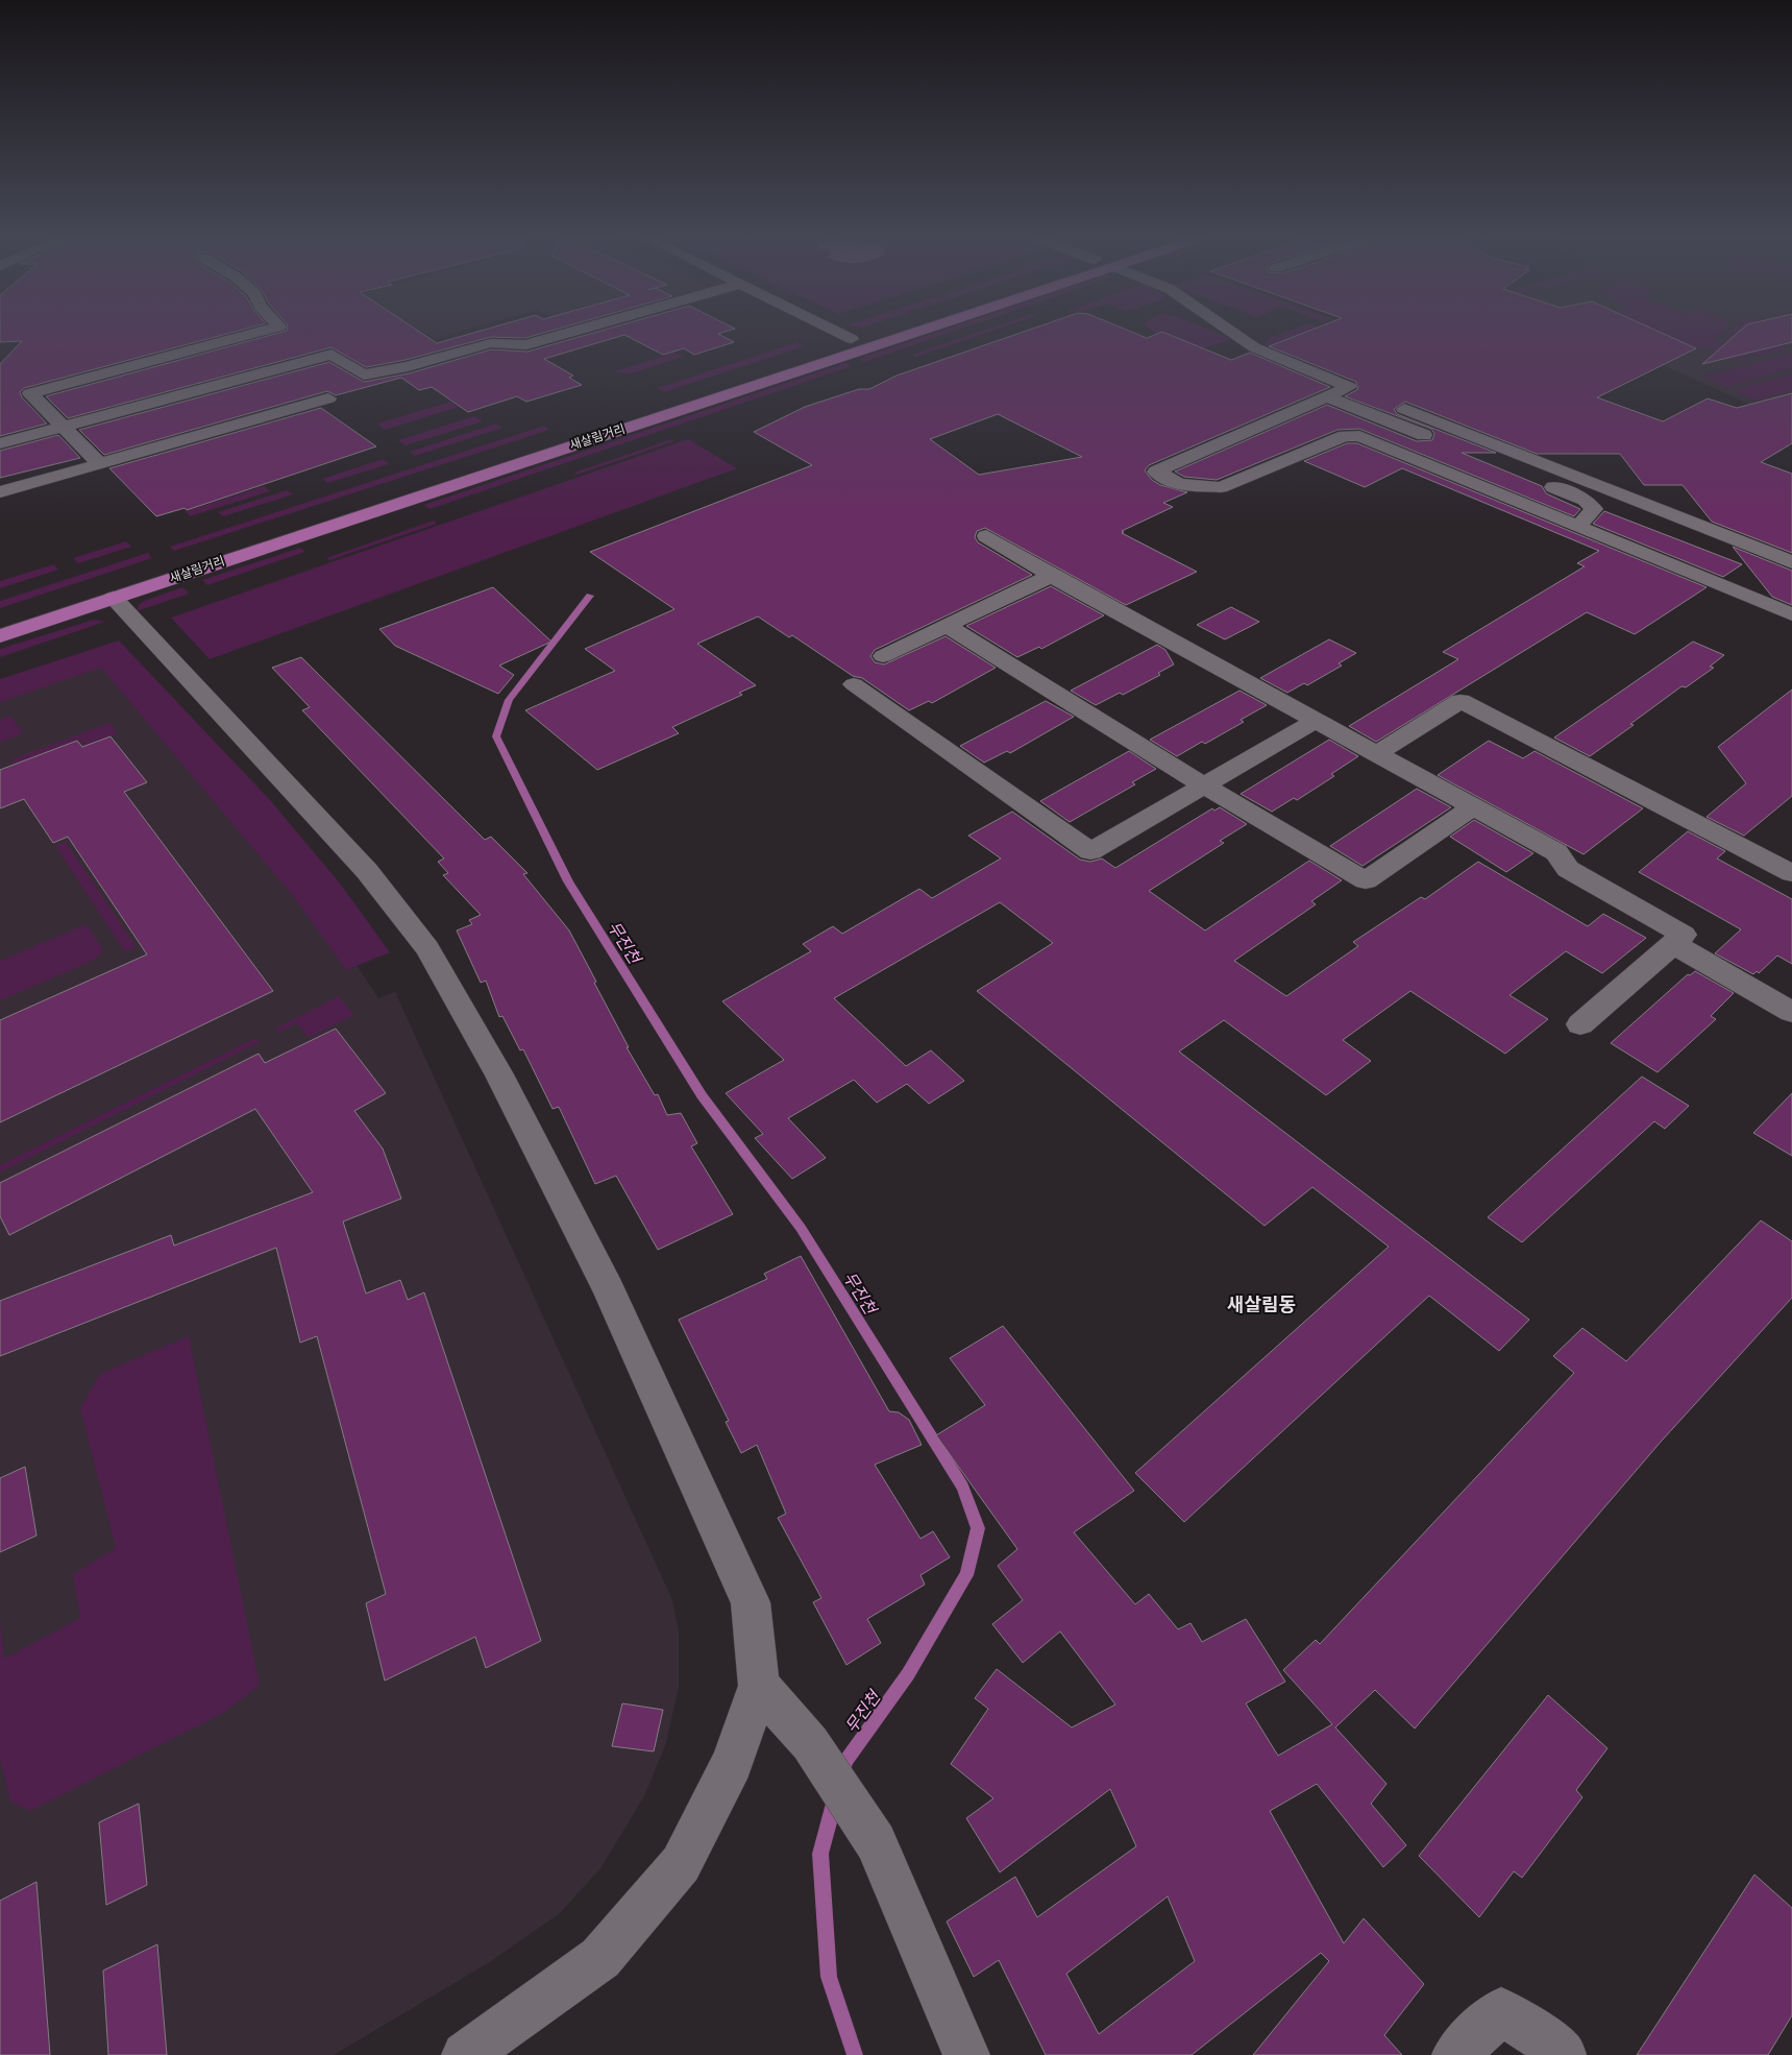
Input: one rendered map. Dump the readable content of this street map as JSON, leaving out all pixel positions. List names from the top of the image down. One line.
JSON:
{"streets":{"main road":["새살림거리"]},"districts":["새살림동"],"water":["무진천"]}
